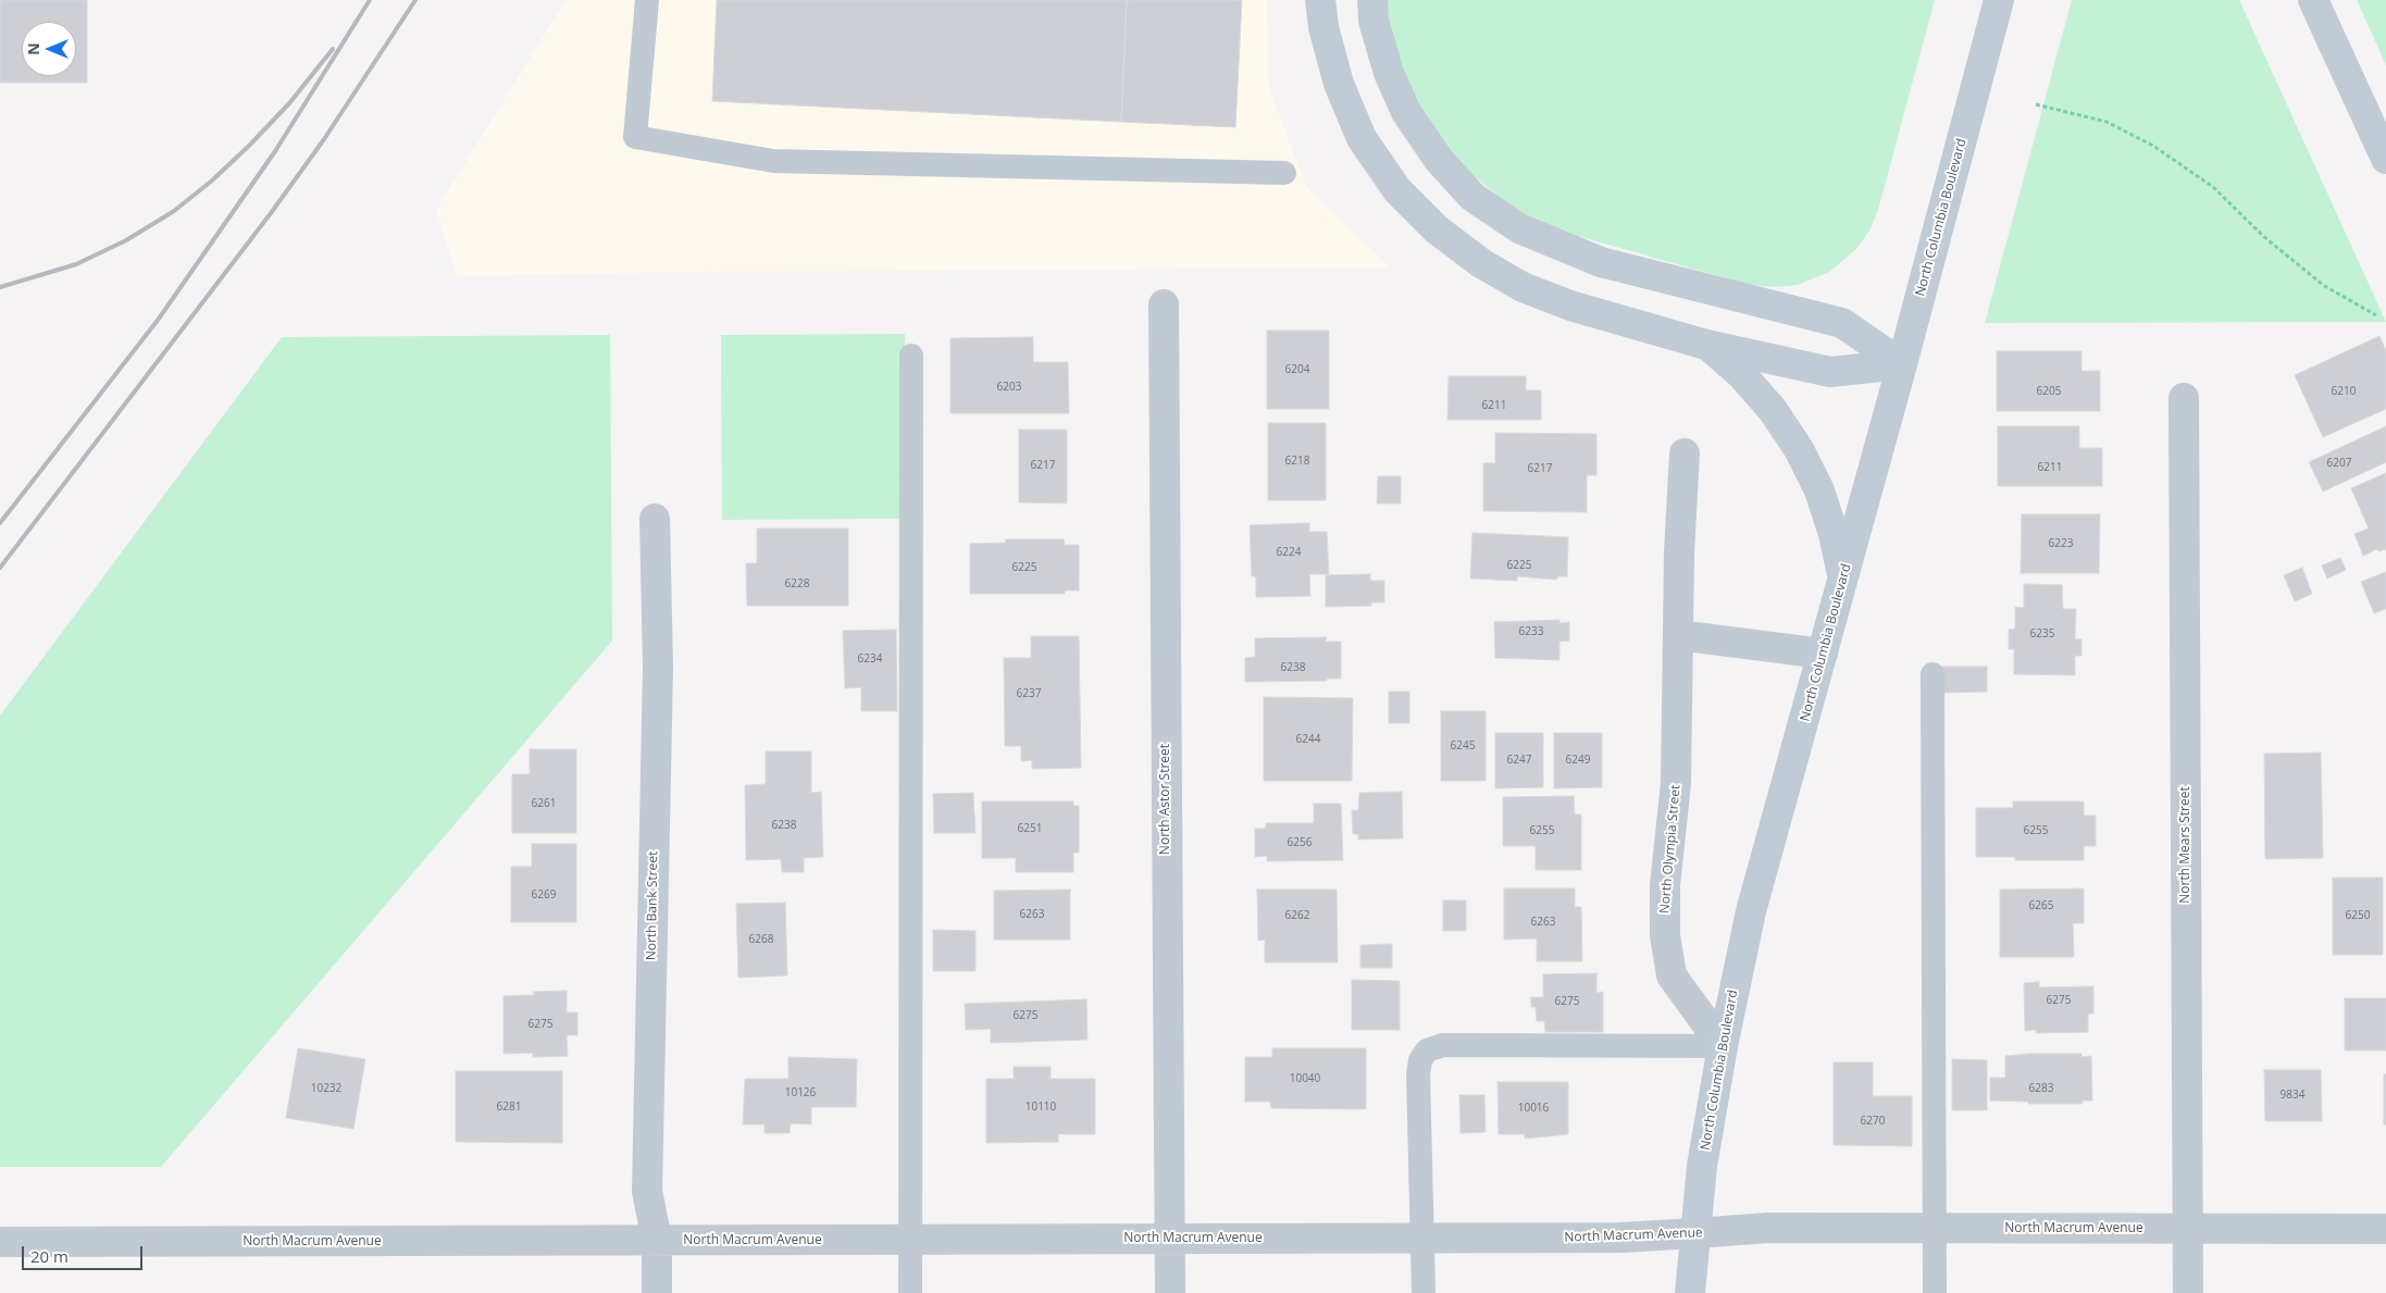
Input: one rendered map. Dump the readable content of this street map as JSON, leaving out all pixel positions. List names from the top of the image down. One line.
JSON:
{"streets":{"main road":["North Columbia Boulevard"],"street":["North Astor Street","North Mears Street","North Olympia Street","North Bank Street","North Macrum Avenue"]},"crossings":[["North Columbia Boulevard","North Olympia Street"],["North Columbia Boulevard","North Macrum Avenue"],["North Astor Street","North Macrum Avenue"],["North Mears Street","North Macrum Avenue"],["North Bank Street","North Macrum Avenue"]],"house_numbers":["6204","6203","6205","6210","6211","6218","6207","6217","6211","6217","6223","6224","6225","6225","6228","6233","6235","6234","6238","6237","6244","6245","6247","6249","6261","6238","6251","6255","6255","6256","6269","6265","6263","6262","6250","6263","6268","6275","6275","6275","6275","10040","10232","6283","10126","9834","6281","10110","10016","6270"],"scale_bar":"20 m","north":"left"}
